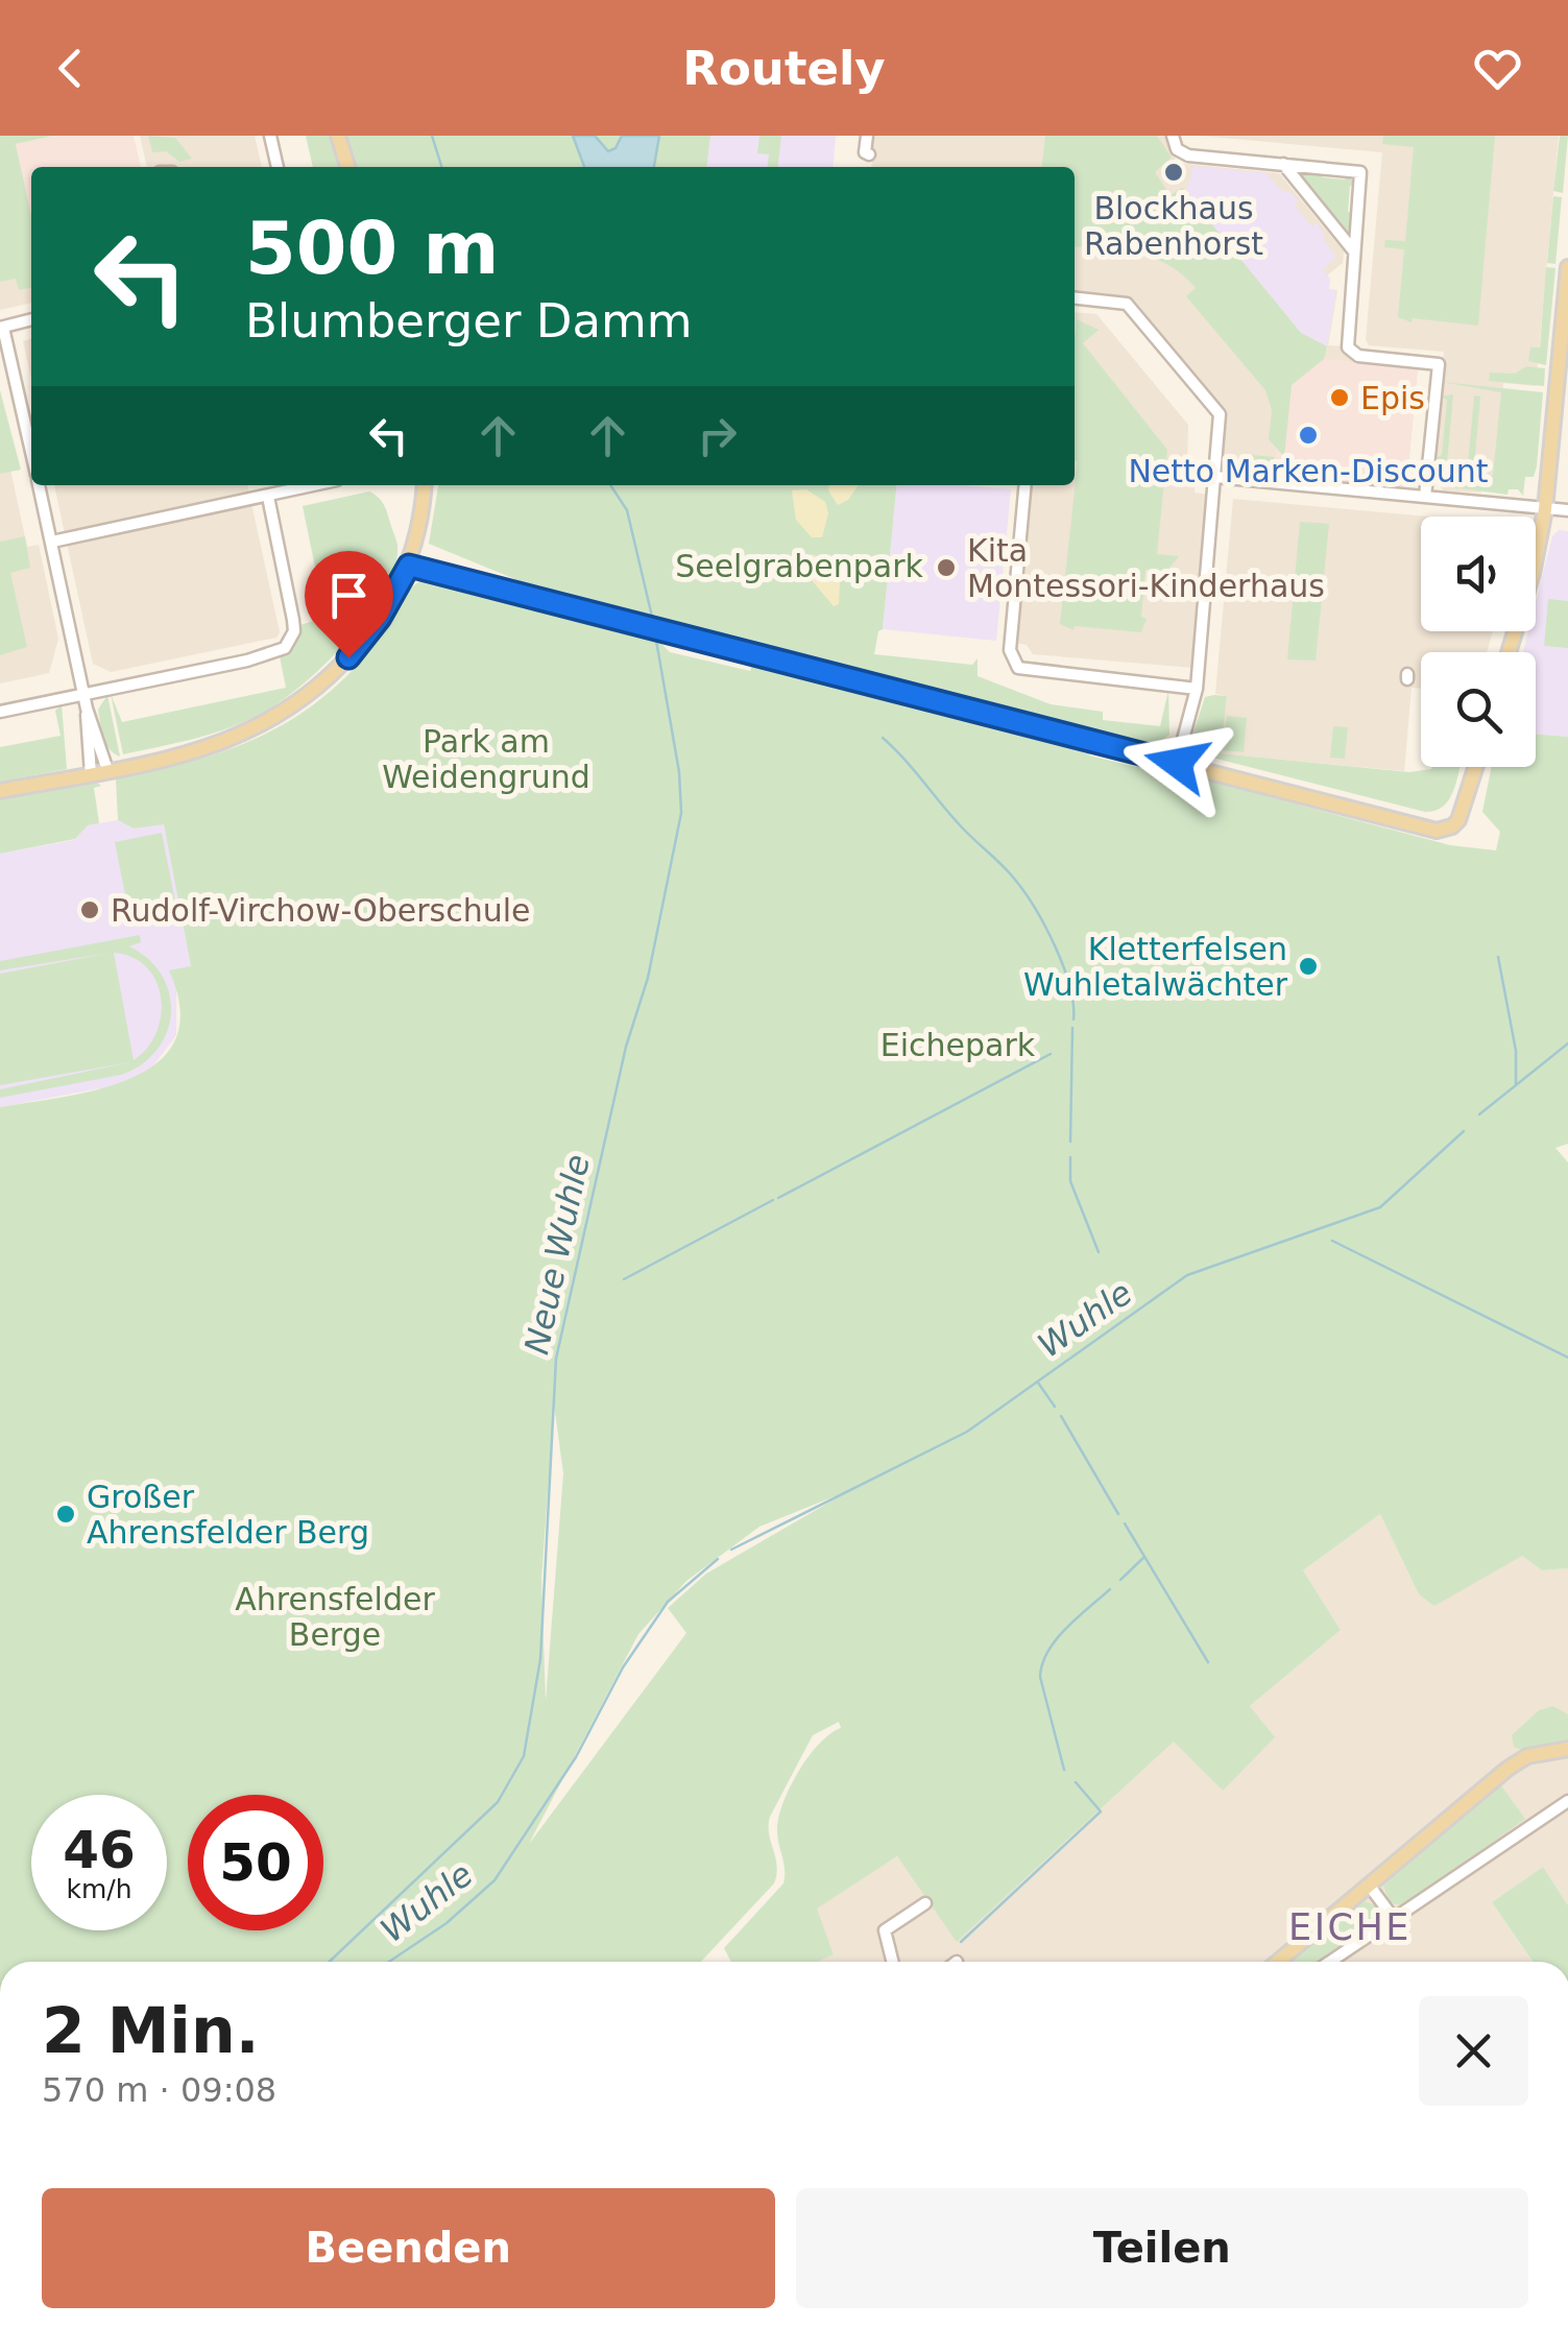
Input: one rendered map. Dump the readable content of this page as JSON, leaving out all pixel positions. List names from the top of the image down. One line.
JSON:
{"districts":["EICHE"],"water":["Neue Wuhle","Wuhle"],"parks":["Seelgrabenpark","Park am Weidengrund","Eichepark","Ahrensfelder Berge"],"places":["Blockhaus Rabenhorst","Epis","Netto Marken-Discount","Kita Montessori-Kinderhaus","Rudolf-Virchow-Oberschule","Kletterfelsen Wuhletalwächter","Großer Ahrensfelder Berg"],"page":{"header":"Routely","turn":["500 m","Blumberger Damm"],"speed":"46 km/h","limit":"50","heading":["2 Min.","570 m · 09:08"],"buttons":["Beenden","Teilen"]}}
